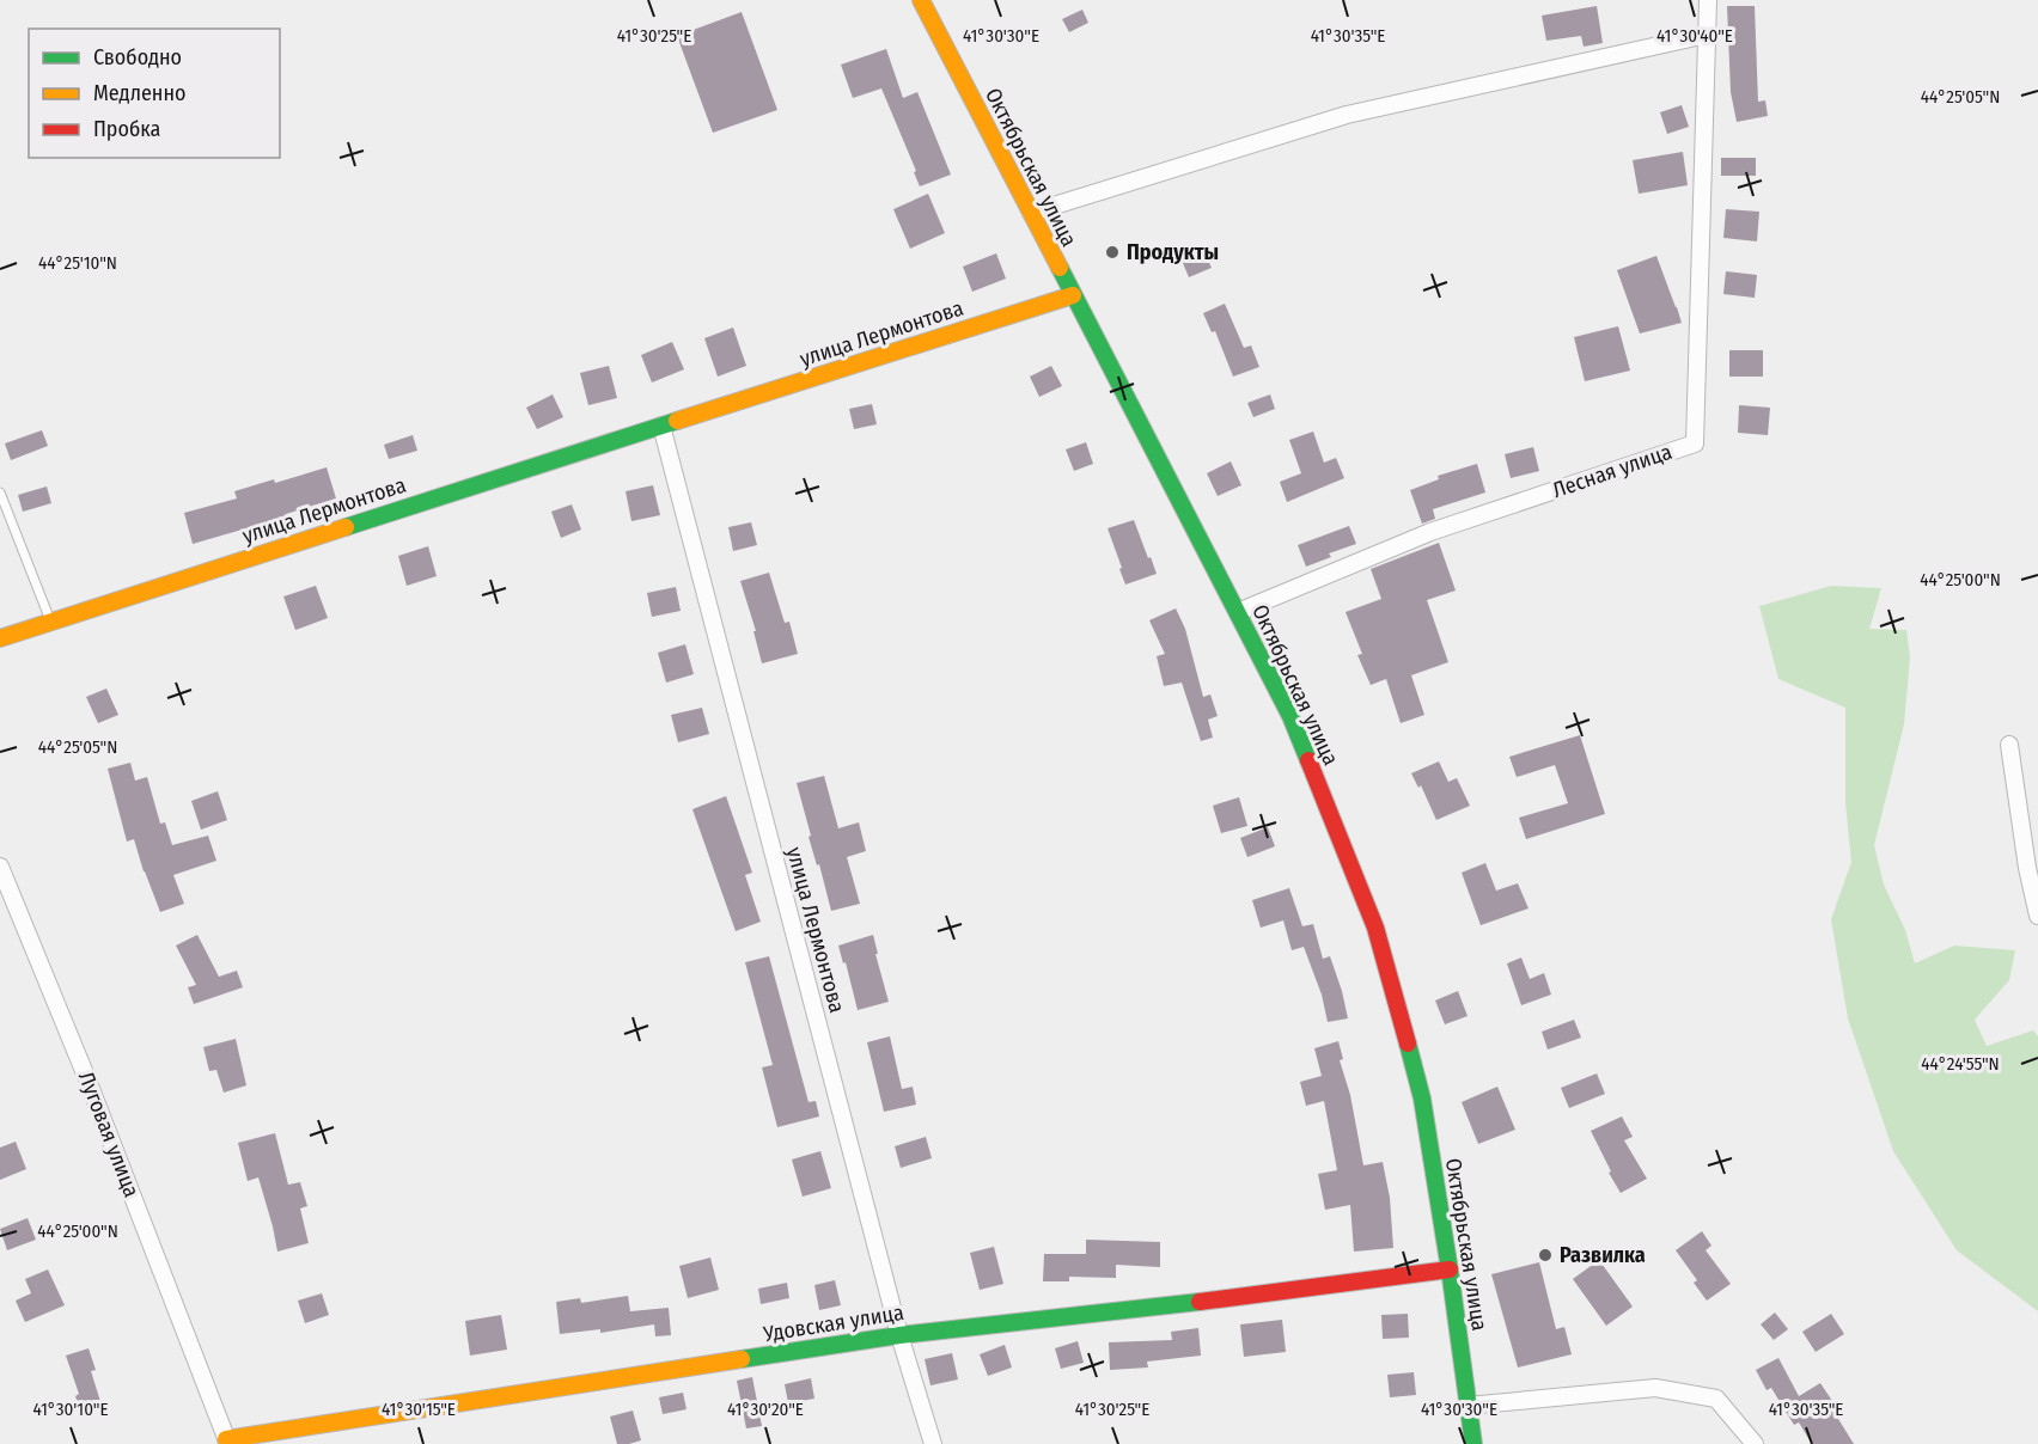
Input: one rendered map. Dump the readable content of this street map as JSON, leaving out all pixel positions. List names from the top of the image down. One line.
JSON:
{"streets":{"street":["Октябрьская улица","улица Лермонтова","Лесная улица","Луговая улица","Удовская улица"]},"crossings":[["Октябрьская улица","улица Лермонтова"],["Октябрьская улица","Лесная улица"],["Октябрьская улица","Удовская улица"],["улица Лермонтова","Удовская улица"],["Луговая улица","Удовская улица"]],"places":["Продукты","Развилка"],"legend":["Свободно","Медленно","Пробка"],"coordinates":["41°30'25\"E","41°30'30\"E","41°30'35\"E","41°30'40\"E","44°25'05\"N","44°25'10\"N","44°25'00\"N","44°24'55\"N","41°30'10\"E","41°30'15\"E","41°30'20\"E"]}
